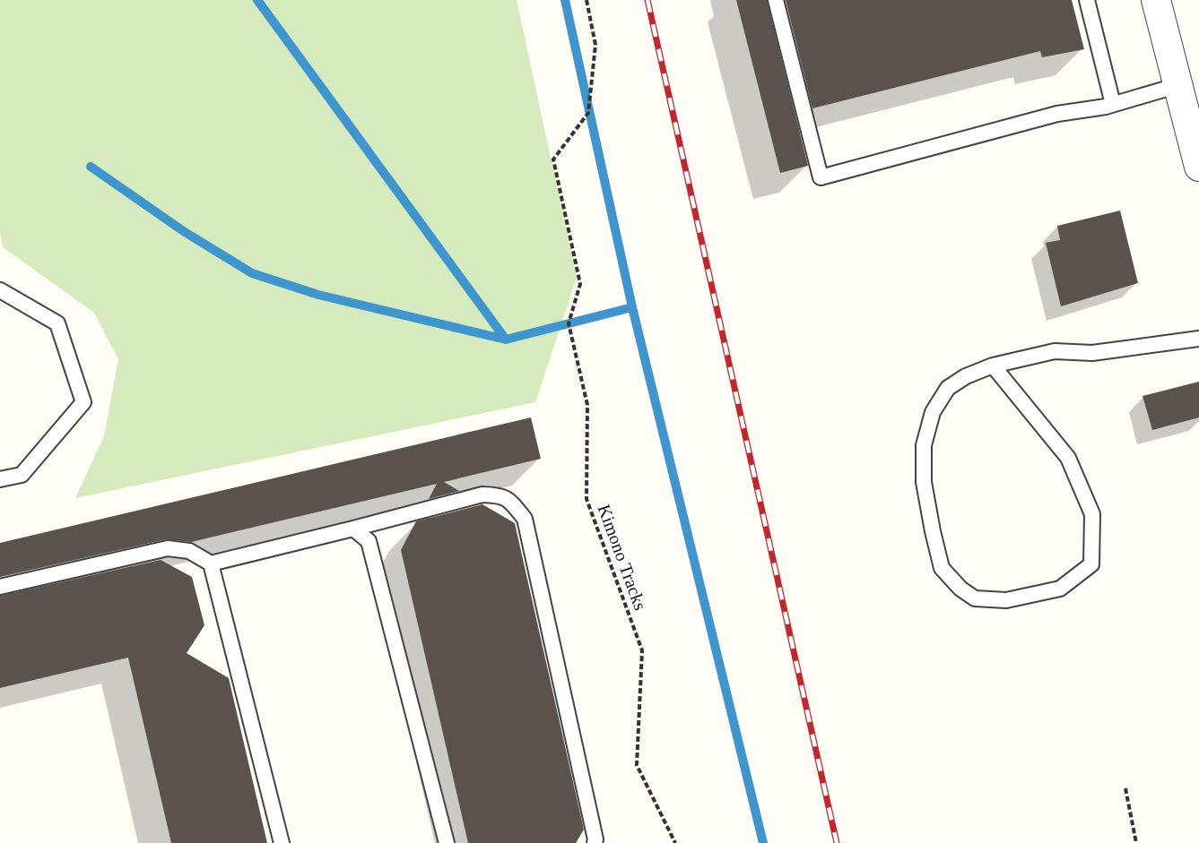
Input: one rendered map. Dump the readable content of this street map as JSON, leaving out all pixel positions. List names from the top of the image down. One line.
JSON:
{"streets":{"path":["Kimono Tracks"]}}
